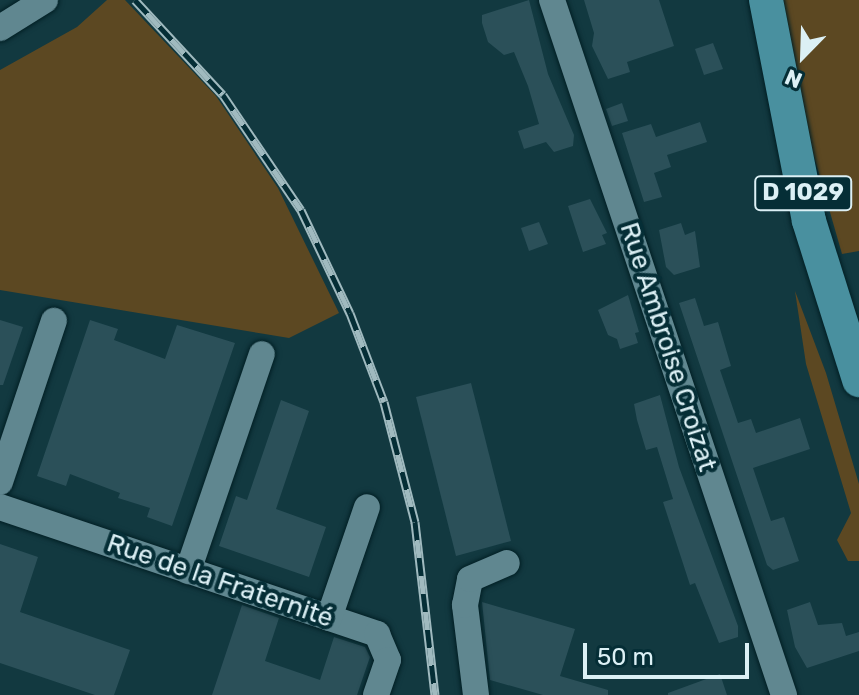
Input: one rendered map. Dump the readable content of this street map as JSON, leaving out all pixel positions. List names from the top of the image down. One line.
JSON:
{"streets":{"main road":["D 1029"],"street":["Rue Ambroise Croizat","Rue de la Fraternité"]},"scale_bar":"50 m","north":"bottom left"}
